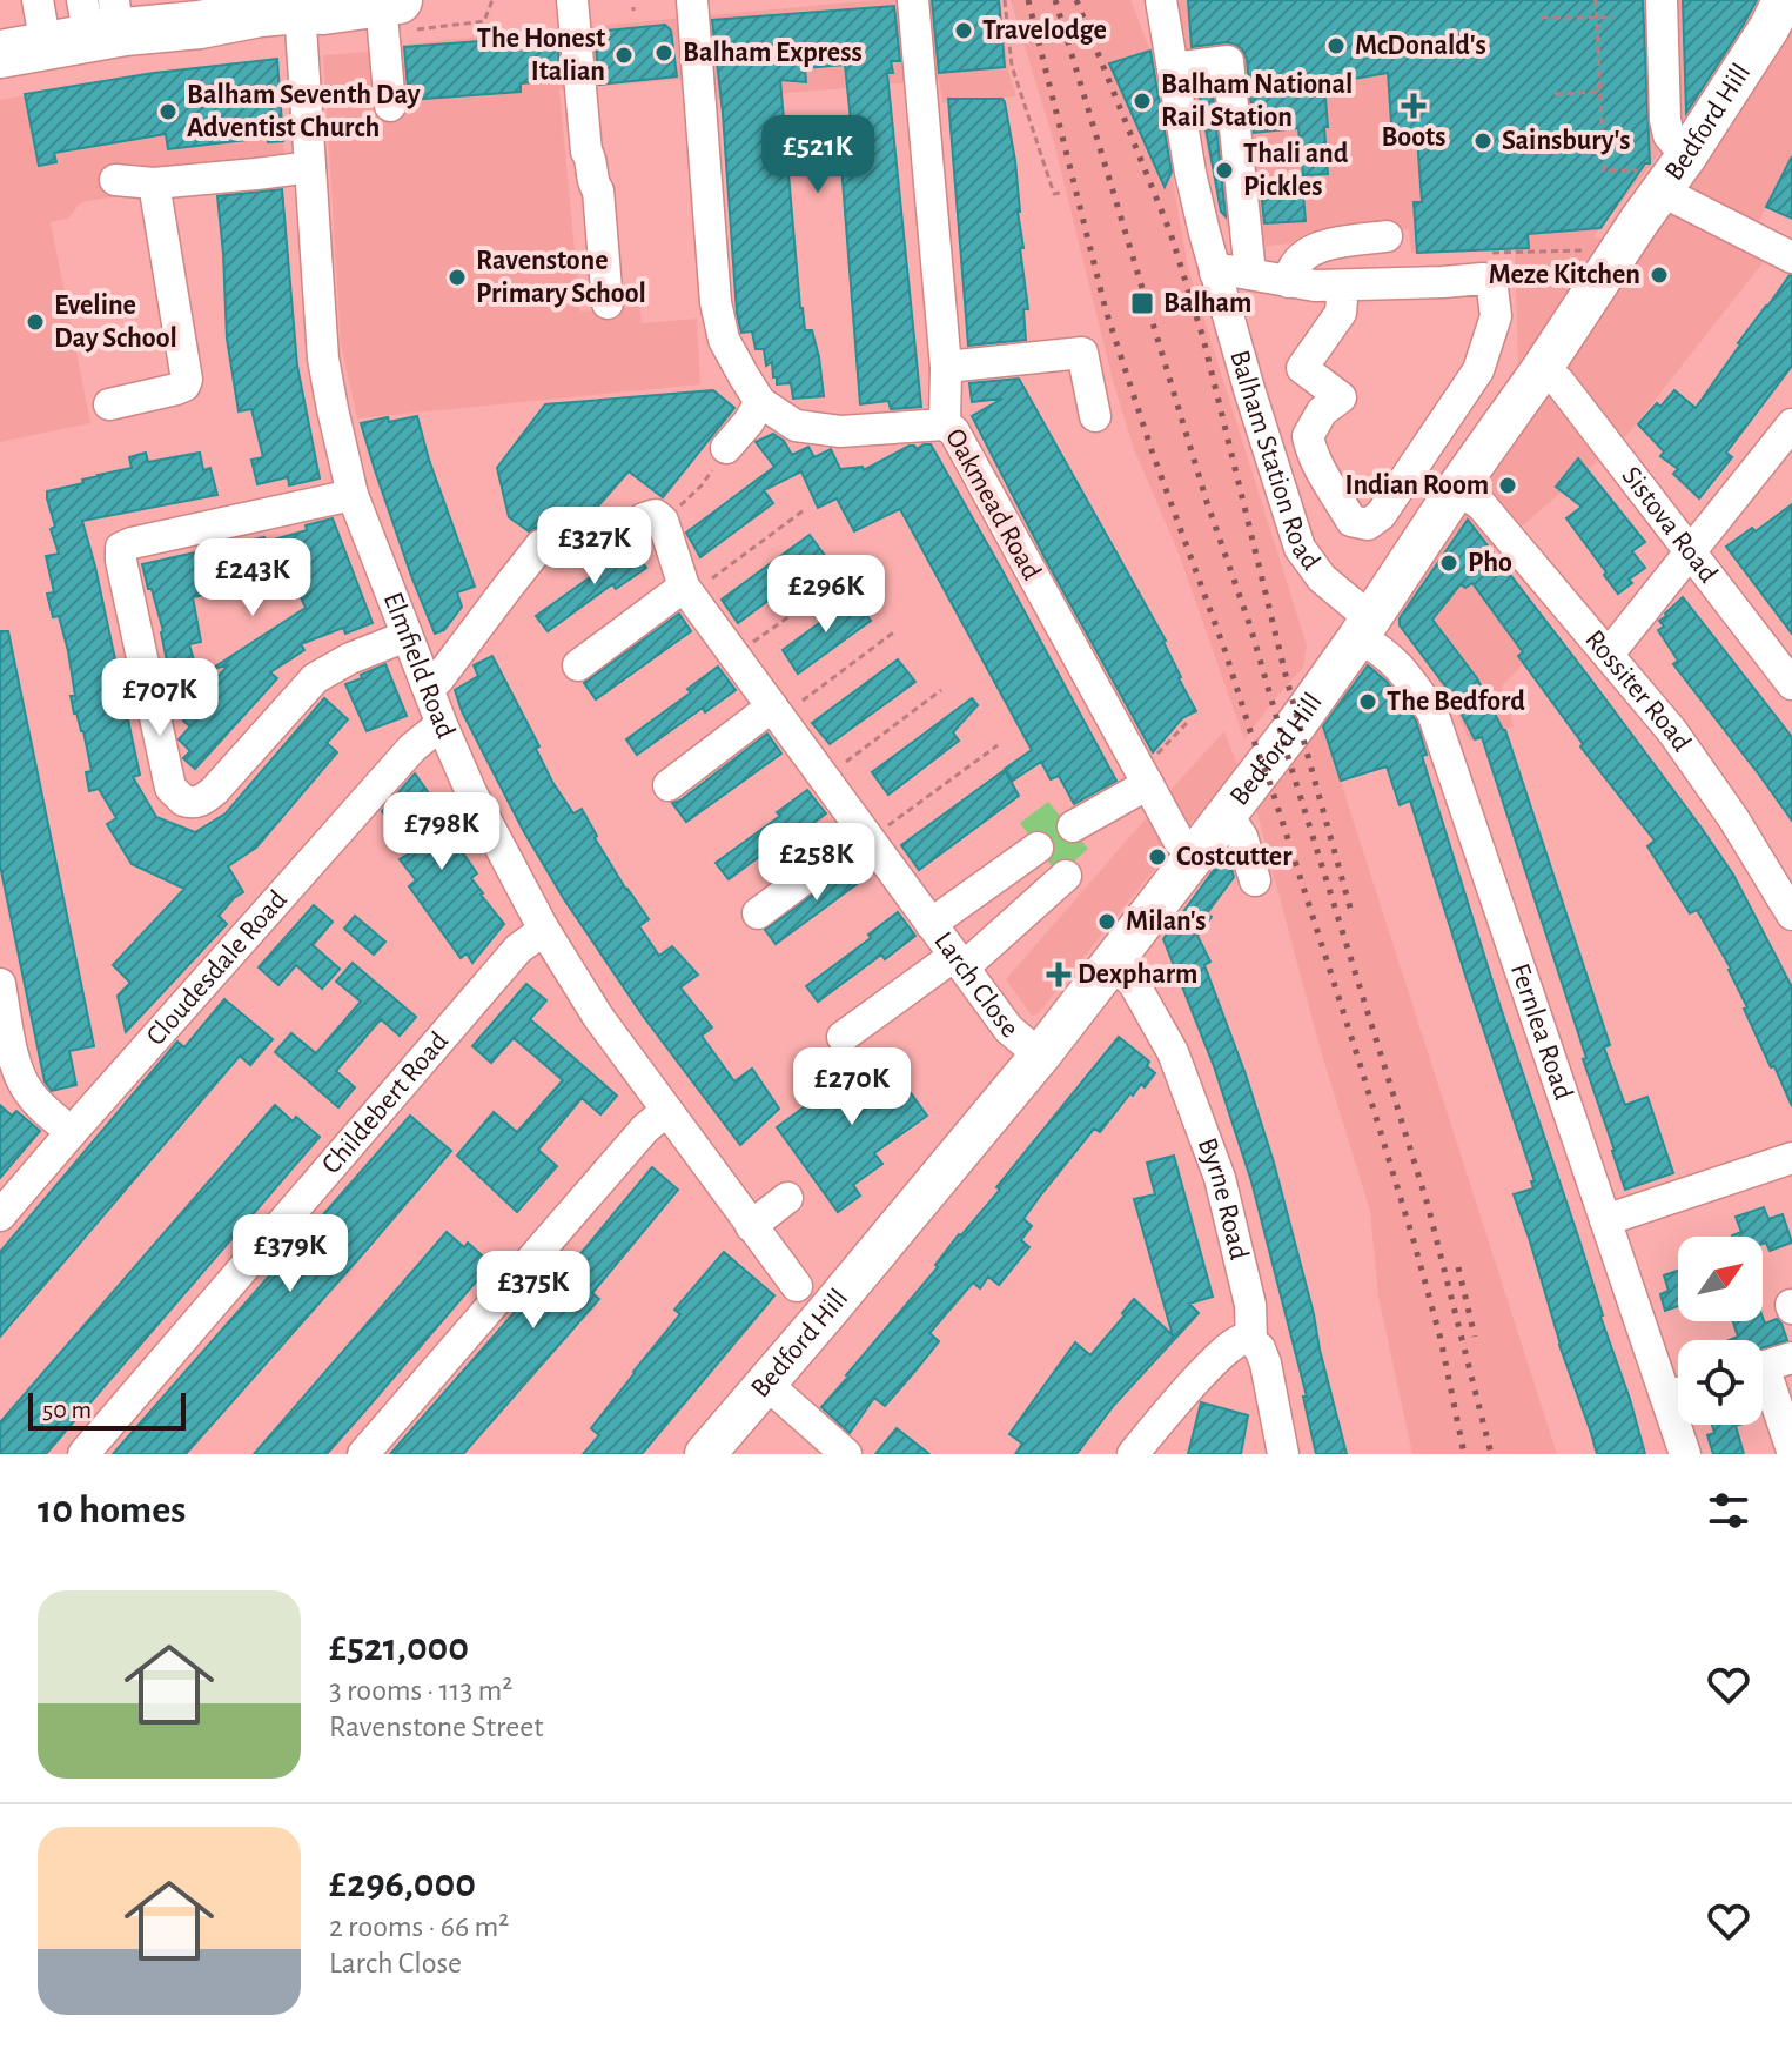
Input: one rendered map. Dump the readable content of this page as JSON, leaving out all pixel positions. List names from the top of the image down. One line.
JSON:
{"streets":{"main road":["Bedford Hill"],"street":["Balham Station Road","Oakmead Road","Sistova Road","Elmfield Road","Rossiter Road","Cloudesdale Road","Larch Close","Fernlea Road","Childebert Road","Byrne Road"]},"crossings":[["Bedford Hill","Balham Station Road"],["Bedford Hill","Oakmead Road"],["Bedford Hill","Sistova Road"],["Bedford Hill","Rossiter Road"],["Bedford Hill","Larch Close"],["Bedford Hill","Fernlea Road"],["Bedford Hill","Byrne Road"],["Balham Station Road","Fernlea Road"],["Elmfield Road","Cloudesdale Road"],["Elmfield Road","Childebert Road"]],"places":{"other":["Travelodge","McDonald's","Balham Express","The Honest Italian","Balham National Rail Station","Balham Seventh Day Adventist Church","Sainsbury's","Thali and Pickles","Meze Kitchen","Ravenstone Primary School","Eveline Day School","Indian Room","Pho","The Bedford","Costcutter","Milan's"],"health":["Boots","Dexpharm"],"transit":["Balham"]},"scale_bar":"50 m","north":"top right","page":{"price":["£521K","£327K","£243K","£296K","£707K","£798K","£258K","£270K","£379K","£375K"],"scale":"50 m","heading":"10 homes","list":[{"name":"£521,000","note":"3 rooms · 113 m² · Ravenstone Street"},{"name":"£296,000","note":"2 rooms · 66 m² · Larch Close"}]}}
